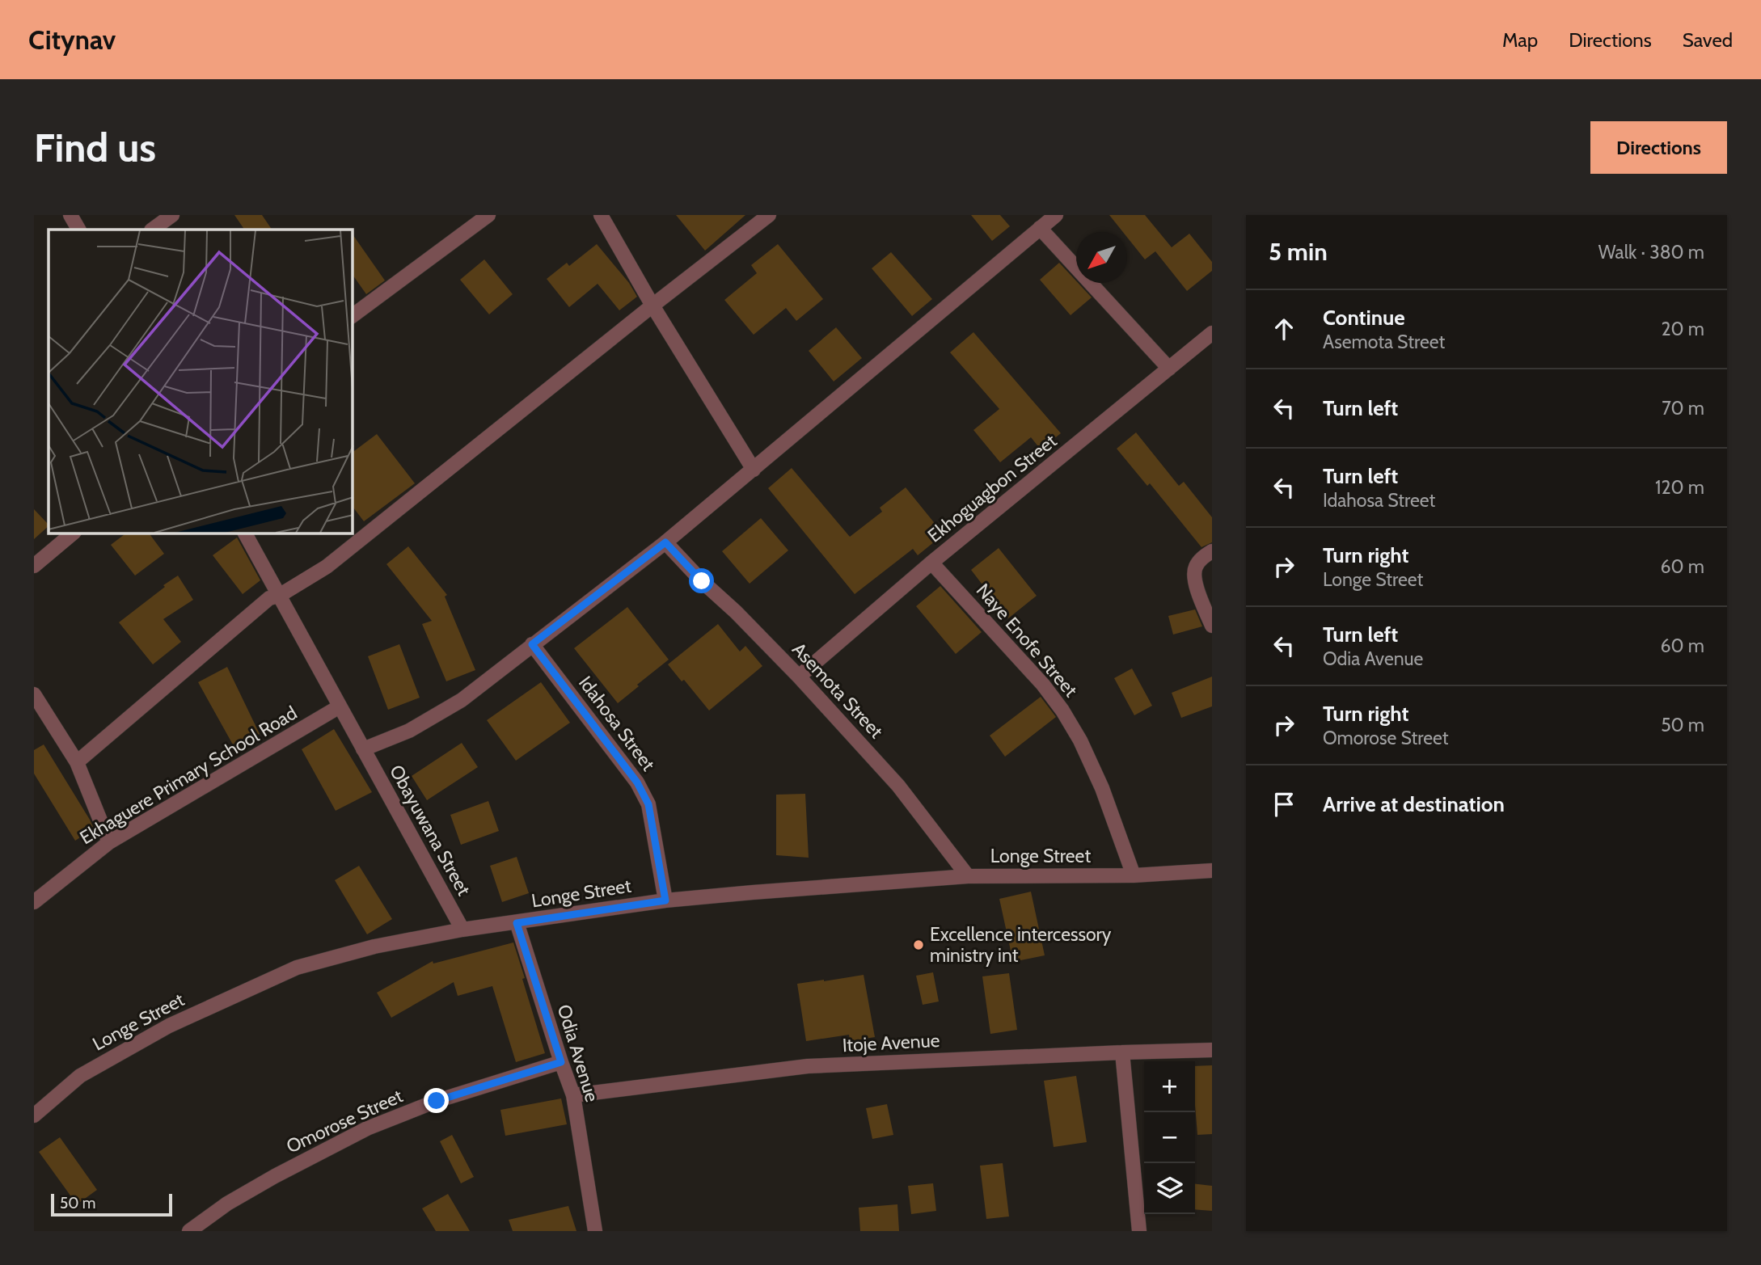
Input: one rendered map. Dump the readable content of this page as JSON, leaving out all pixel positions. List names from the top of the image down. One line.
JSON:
{"streets":{"street":["Ekhoguagbon Street","Naye Enofe Street","Asemota Street","Idahosa Street","Ekhaguere Primary School Road","Obayuwana Street","Longe Street","Itoje Avenue","Odia Avenue","Omorose Street"]},"crossings":[["Ekhoguagbon Street","Naye Enofe Street"],["Ekhoguagbon Street","Asemota Street"],["Naye Enofe Street","Longe Street"],["Asemota Street","Longe Street"],["Idahosa Street","Longe Street"],["Ekhaguere Primary School Road","Obayuwana Street"],["Obayuwana Street","Longe Street"],["Longe Street","Odia Avenue"],["Itoje Avenue","Odia Avenue"],["Odia Avenue","Omorose Street"]],"places":["Excellence intercessory ministry int"],"scale_bar":"50 m","north":"bottom left","page":{"header":"Citynav","nav":["Map","Directions","Saved"],"buttons":"Directions","title":"Find us","heading":["5 min","Walk · 380 m"],"list":[["Continue","Asemota Street","20 m"],["Turn left","70 m"],["Turn left","Idahosa Street","120 m"],["Turn right","Longe Street","60 m"],["Turn left","Odia Avenue","60 m"],["Turn right","Omorose Street","50 m"],"Arrive at destination"],"map_buttons":["+","−"],"scale":"50 m"}}
